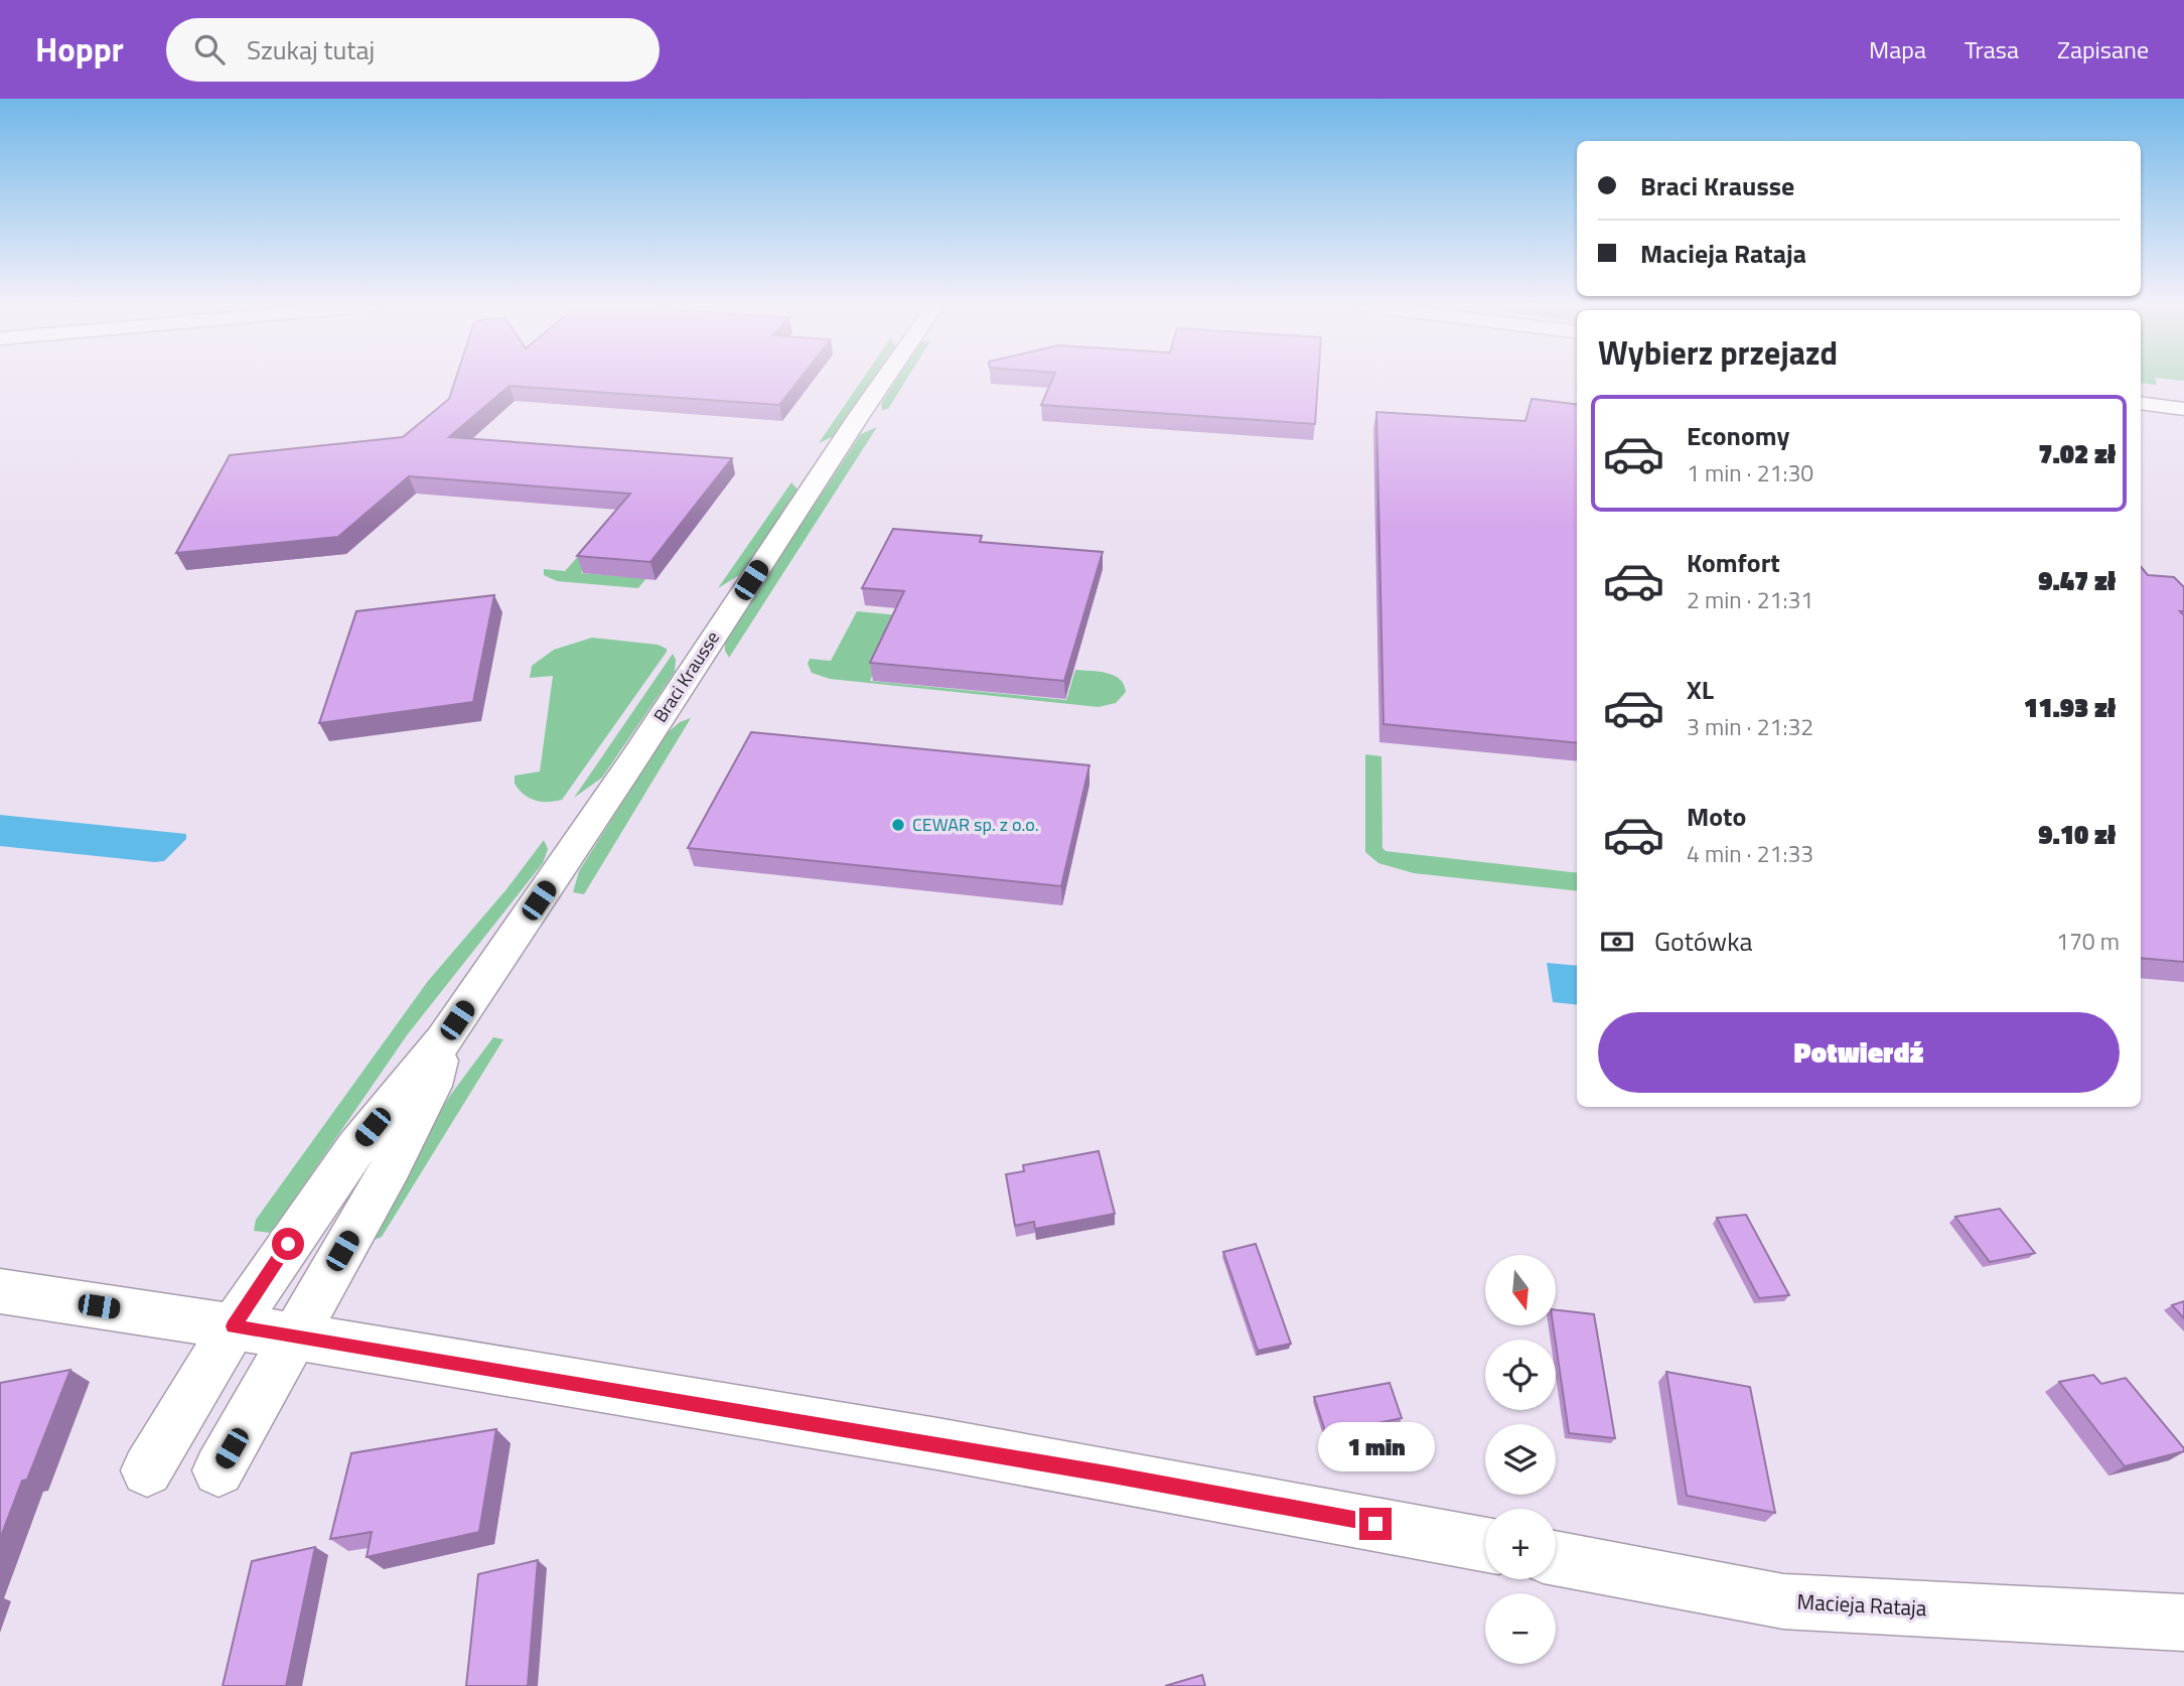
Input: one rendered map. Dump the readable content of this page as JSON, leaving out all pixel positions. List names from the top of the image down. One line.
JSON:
{"streets":{"street":["Braci Krausse","Macieja Rataja"]},"places":["CEWAR sp. z o.o."],"north":"bottom","page":{"header":"Hoppr","search":"Szukaj tutaj","nav":["Mapa","Trasa","Zapisane"],"banner":["Braci Krausse","Macieja Rataja"],"heading":"Wybierz przejazd","list":[{"name":"Economy","note":"1 min · 21:30","value":"7.02 zł"},{"name":"Komfort","note":"2 min · 21:31","value":"9.47 zł"},{"name":"XL","note":"3 min · 21:32","value":"11.93 zł"},{"name":"Moto","note":"4 min · 21:33","value":"9.10 zł"}],"pay":["Gotówka","170 m"],"buttons":"Potwierdź","map_buttons":["+","−"],"bubble":"1 min"}}
